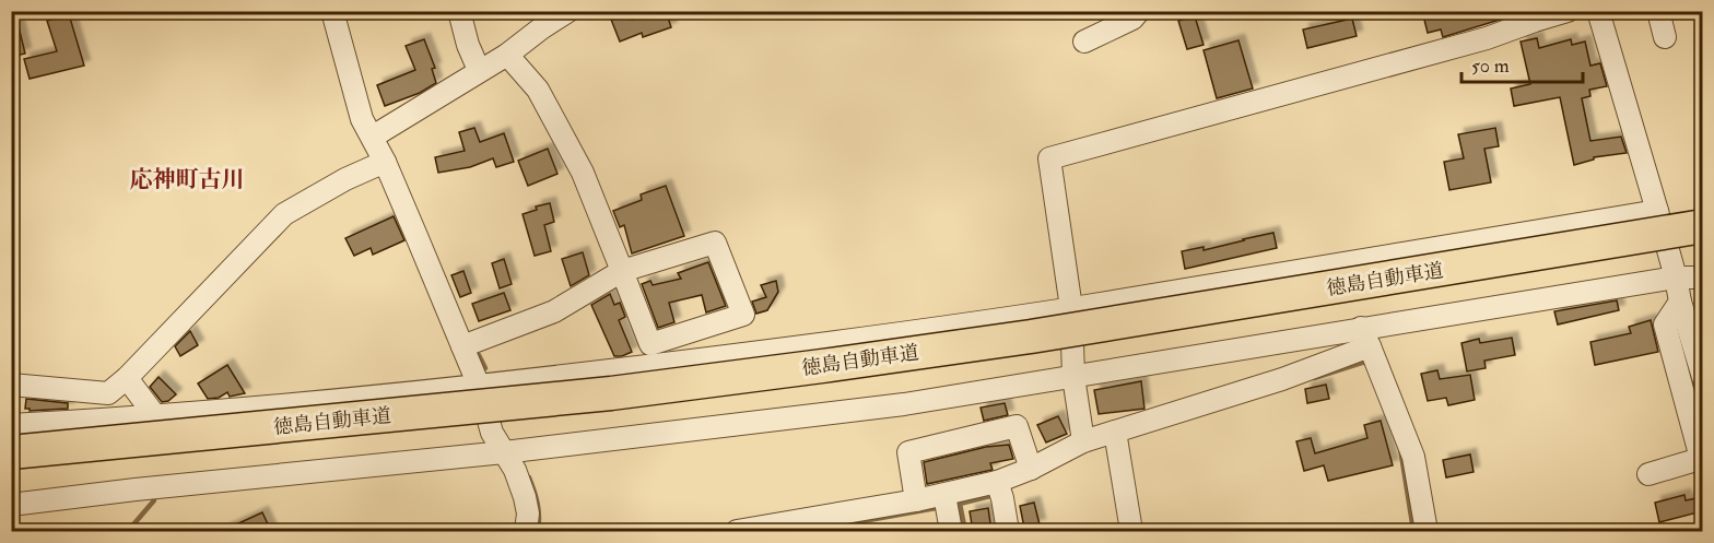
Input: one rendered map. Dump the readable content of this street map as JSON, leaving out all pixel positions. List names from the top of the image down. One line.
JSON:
{"streets":{"highway":["徳島自動車道"]},"districts":["応神町古川"],"scale_bar":"50 m"}
